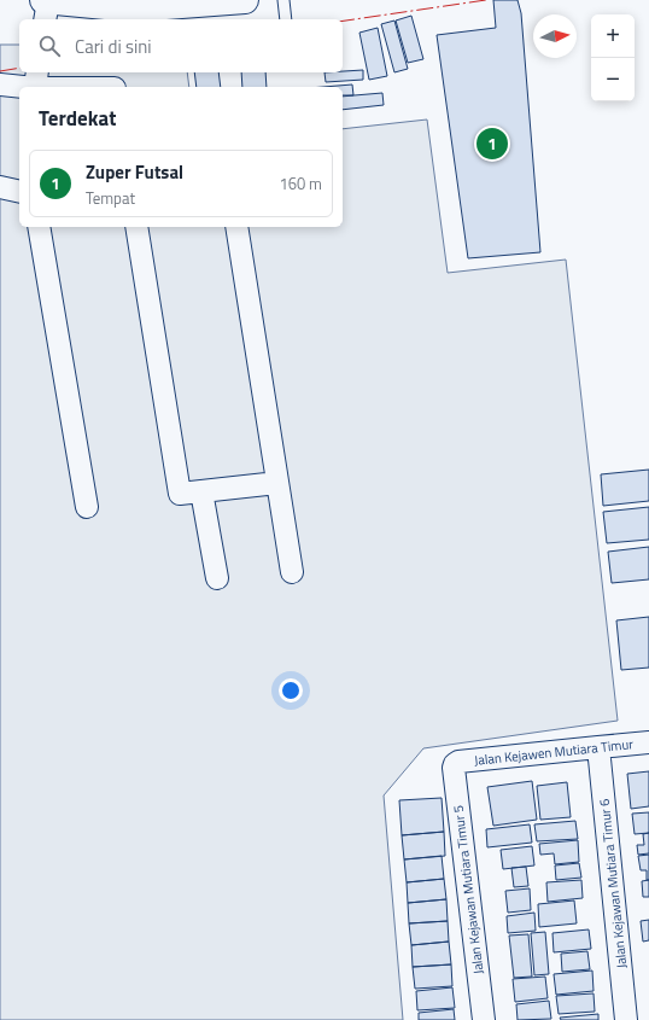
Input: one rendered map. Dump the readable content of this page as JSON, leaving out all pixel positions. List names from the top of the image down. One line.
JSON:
{"streets":{"street":["Jalan Kejawen Mutiara Timur","Jalan Kejawan Mutiara Timur 6","Jalan Kejawan Mutiara Timur 5"]},"crossings":[["Jalan Kejawen Mutiara Timur","Jalan Kejawan Mutiara Timur 6"],["Jalan Kejawen Mutiara Timur","Jalan Kejawan Mutiara Timur 5"]],"north":"right","page":{"map_buttons":["+","−"],"search":"Cari di sini","heading":"Terdekat","pins":"1","list":[{"mark":"1","name":"Zuper Futsal","note":"Tempat","value":"160 m"}]}}
